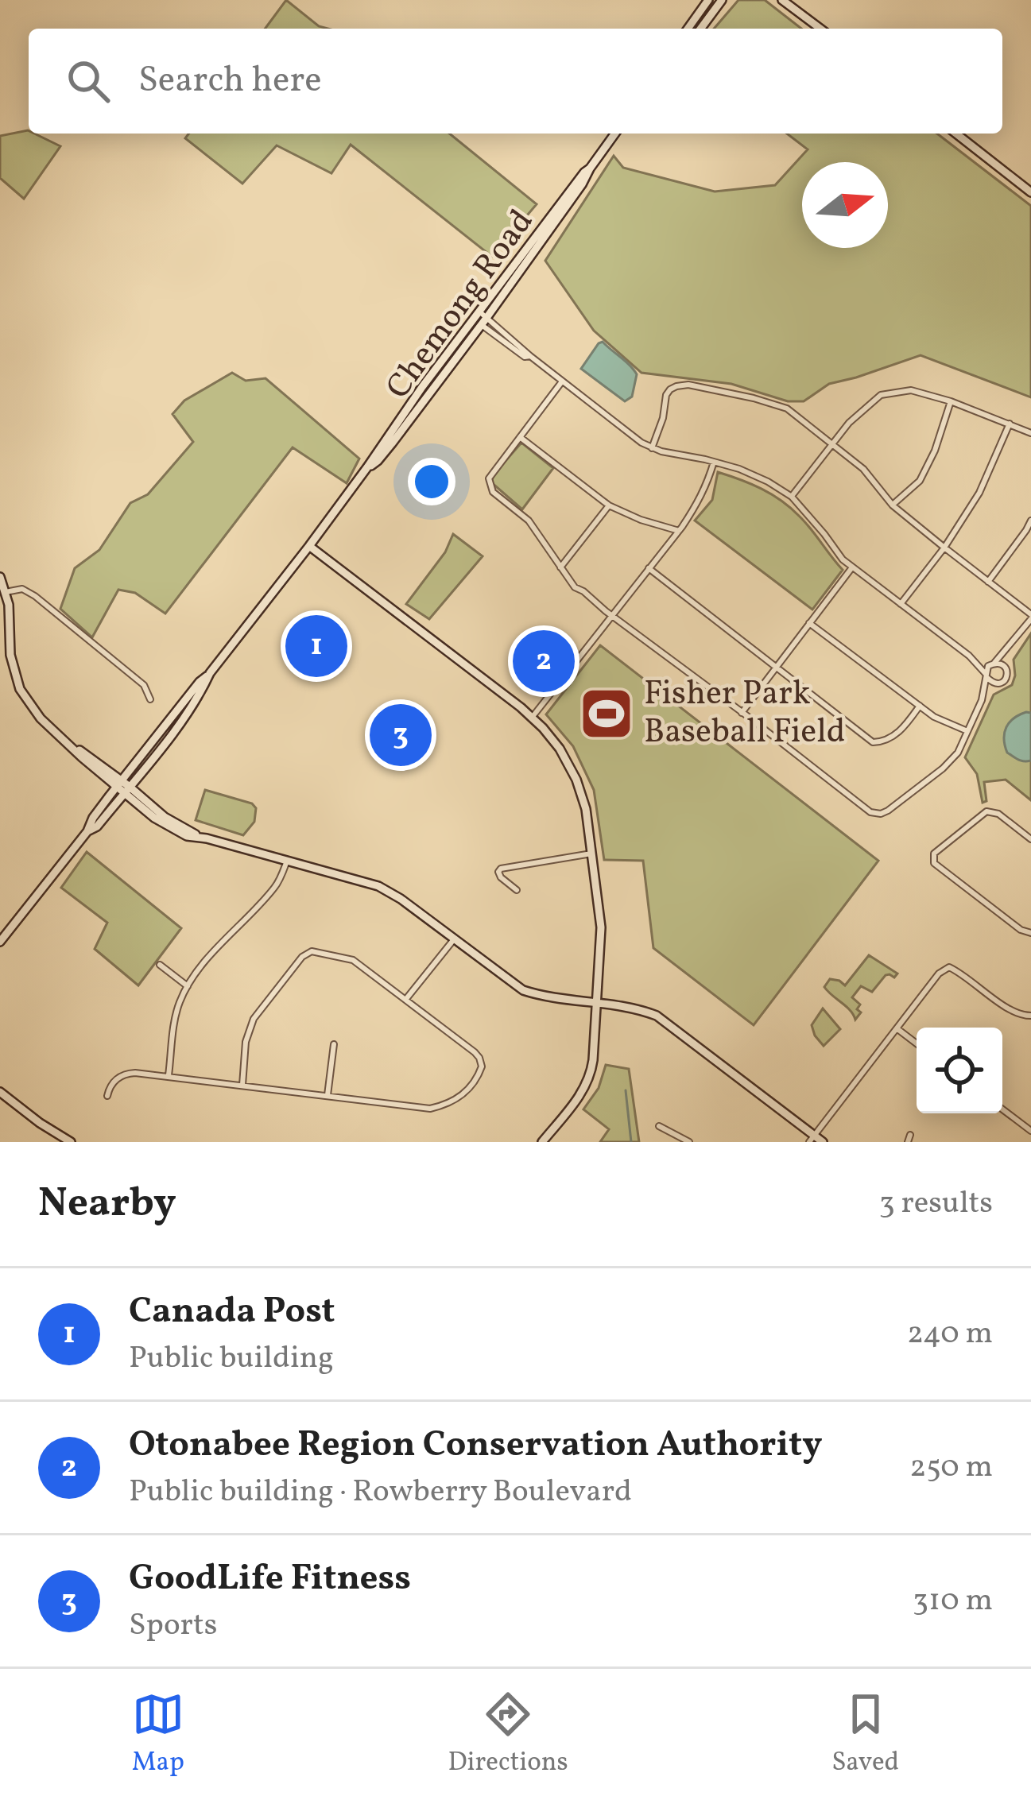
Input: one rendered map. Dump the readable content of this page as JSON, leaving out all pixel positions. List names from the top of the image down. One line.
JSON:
{"streets":{"street":["Chemong Road"]},"places":{"sports":["Fisher Park Baseball Field"]},"north":"right","page":{"search":"Search here","pins":["1","2","3"],"heading":["Nearby","3 results"],"list":[{"mark":"1","name":"Canada Post","note":"Public building","value":"240 m"},{"mark":"2","name":"Otonabee Region Conservation Authority","note":"Public building · Rowberry Boulevard","value":"250 m"},{"mark":"3","name":"GoodLife Fitness","note":"Sports","value":"310 m"}],"nav":["Map","Directions","Saved"]}}
